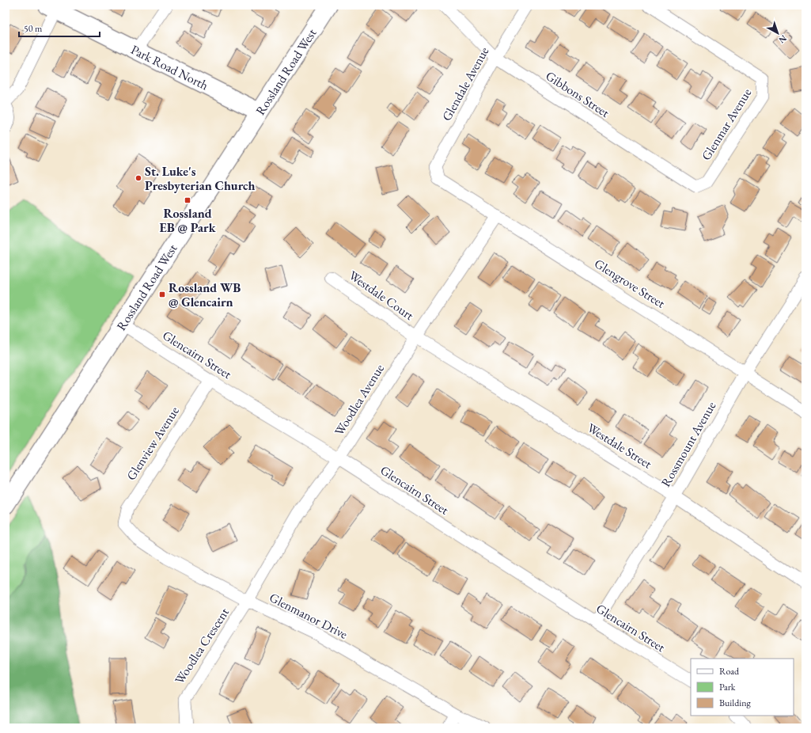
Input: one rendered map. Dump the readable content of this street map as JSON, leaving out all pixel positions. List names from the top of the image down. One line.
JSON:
{"streets":{"main road":["Park Road North","Rossland Road West"],"street":["Glendale Avenue","Gibbons Street","Glenmar Avenue","Glengrove Street","Westdale Court","Glencairn Street","Woodlea Avenue","Glenview Avenue","Rossmount Avenue","Westdale Street","Glenmanor Drive","Woodlea Crescent"]},"crossings":[["Park Road North","Rossland Road West"],["Rossland Road West","Glencairn Street"],["Glendale Avenue","Gibbons Street"],["Glendale Avenue","Glengrove Street"],["Gibbons Street","Glenmar Avenue"],["Glengrove Street","Woodlea Avenue"],["Glengrove Street","Rossmount Avenue"],["Westdale Court","Woodlea Avenue"],["Westdale Court","Westdale Street"],["Glencairn Street","Woodlea Avenue"],["Glencairn Street","Glenview Avenue"],["Glencairn Street","Rossmount Avenue"],["Woodlea Avenue","Westdale Street"],["Woodlea Avenue","Glenmanor Drive"],["Woodlea Avenue","Woodlea Crescent"],["Glenview Avenue","Glenmanor Drive"],["Rossmount Avenue","Westdale Street"],["Glenmanor Drive","Woodlea Crescent"]],"places":{"other":["St. Luke's Presbyterian Church"],"transit":["Rossland EB @ Park","Rossland WB @ Glencairn"]},"legend":["Road","Park","Building"],"scale_bar":"50 m","north":"bottom right"}
